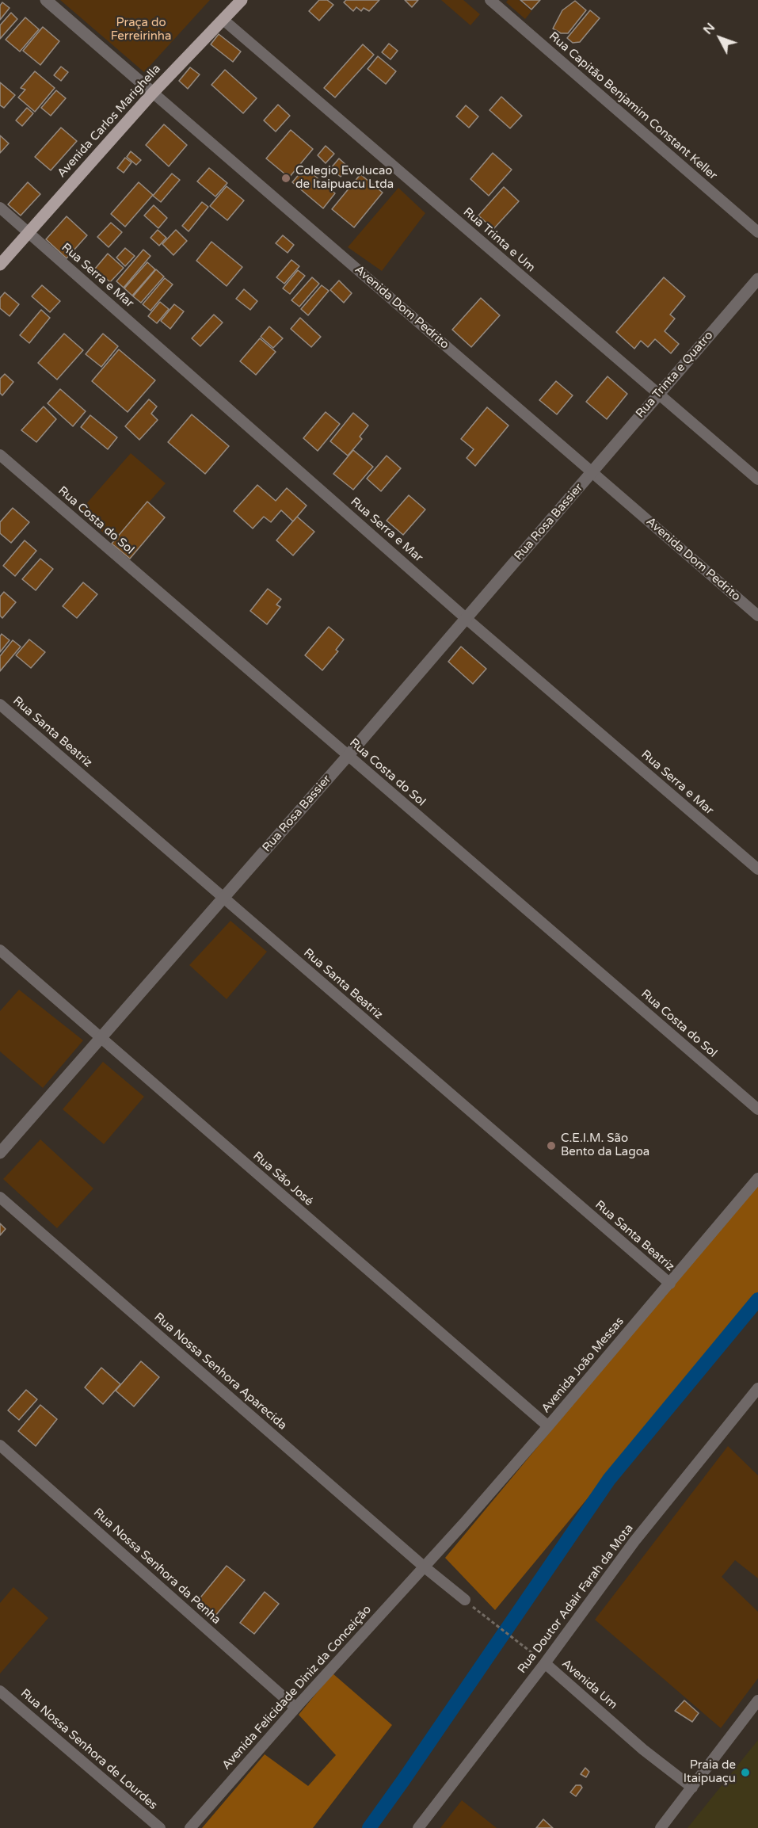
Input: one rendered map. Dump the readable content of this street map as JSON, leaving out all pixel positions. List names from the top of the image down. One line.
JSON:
{"streets":{"main road":["Avenida Carlos Marighella"],"street":["Rua Capitão Benjamim Constant Keller","Rua Trinta e Um","Rua Serra e Mar","Avenida Dom Pedrito","Rua Trinta e Quatro","Rua Costa do Sol","Rua Rosa Bassier","Rua Santa Beatriz","Rua São José","Avenida João Messas","Rua Nossa Senhora Aparecida","Rua Nossa Senhora da Penha","Rua Doutor Adair Farah da Mota","Avenida Um","Avenida Felicidade Diniz da Conceição","Rua Nossa Senhora de Lourdes"]},"crossings":[["Avenida Carlos Marighella","Rua Trinta e Um"],["Avenida Carlos Marighella","Rua Serra e Mar"],["Avenida Carlos Marighella","Avenida Dom Pedrito"],["Rua Trinta e Um","Rua Trinta e Quatro"],["Rua Serra e Mar","Rua Rosa Bassier"],["Avenida Dom Pedrito","Rua Trinta e Quatro"],["Avenida Dom Pedrito","Rua Rosa Bassier"],["Rua Trinta e Quatro","Rua Rosa Bassier"],["Rua Costa do Sol","Rua Rosa Bassier"],["Rua Rosa Bassier","Rua Santa Beatriz"],["Rua Rosa Bassier","Rua São José"],["Rua Santa Beatriz","Avenida João Messas"],["Rua São José","Avenida João Messas"],["Avenida João Messas","Rua Nossa Senhora Aparecida"],["Avenida João Messas","Avenida Felicidade Diniz da Conceição"],["Rua Nossa Senhora Aparecida","Avenida Felicidade Diniz da Conceição"],["Rua Nossa Senhora da Penha","Avenida Felicidade Diniz da Conceição"],["Rua Doutor Adair Farah da Mota","Avenida Um"]],"parks":["Praça do Ferreirinha"],"places":["Colegio Evolucao de Itaipuacu Ltda","C.E.I.M. São Bento da Lagoa","Praia de Itaipuaçu"],"north":"top left"}
